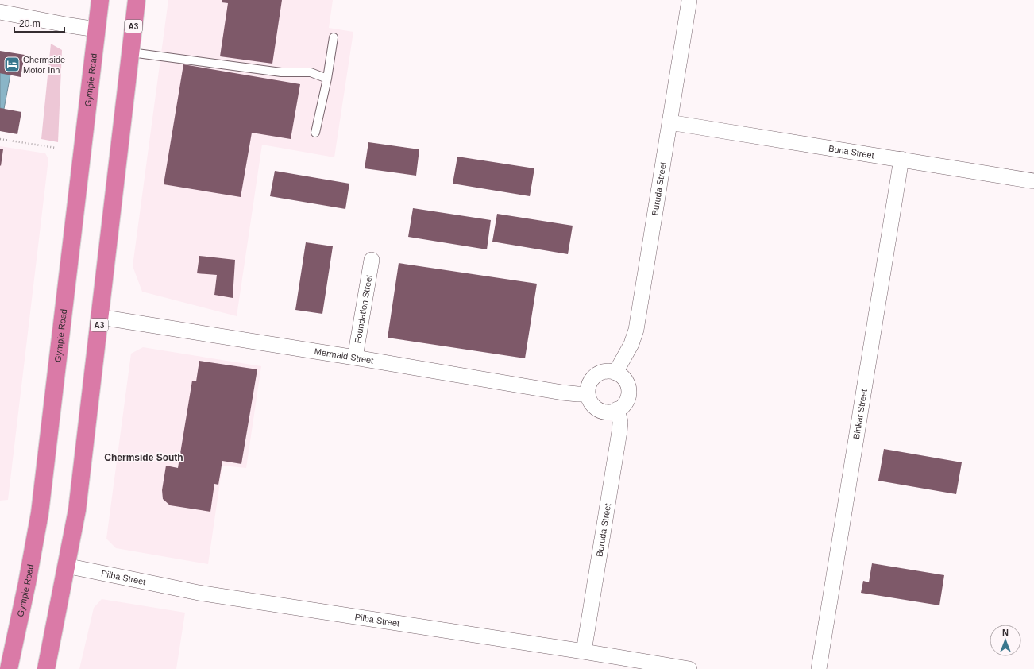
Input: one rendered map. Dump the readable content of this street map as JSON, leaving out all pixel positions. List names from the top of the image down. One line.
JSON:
{"streets":{"highway":["A3","Gympie Road"],"street":["Buna Street","Buruda Street","Foundation Street","Mermaid Street","Binkar Street","Pilba Street"]},"crossings":[["A3","Mermaid Street"],["A3","Pilba Street"],["Buna Street","Buruda Street"],["Buna Street","Binkar Street"],["Buruda Street","Mermaid Street"],["Buruda Street","Pilba Street"],["Foundation Street","Mermaid Street"]],"districts":["Chermside South"],"places":{"hotel":["Chermside Motor Inn"]},"scale_bar":"20 m","north":"top"}
